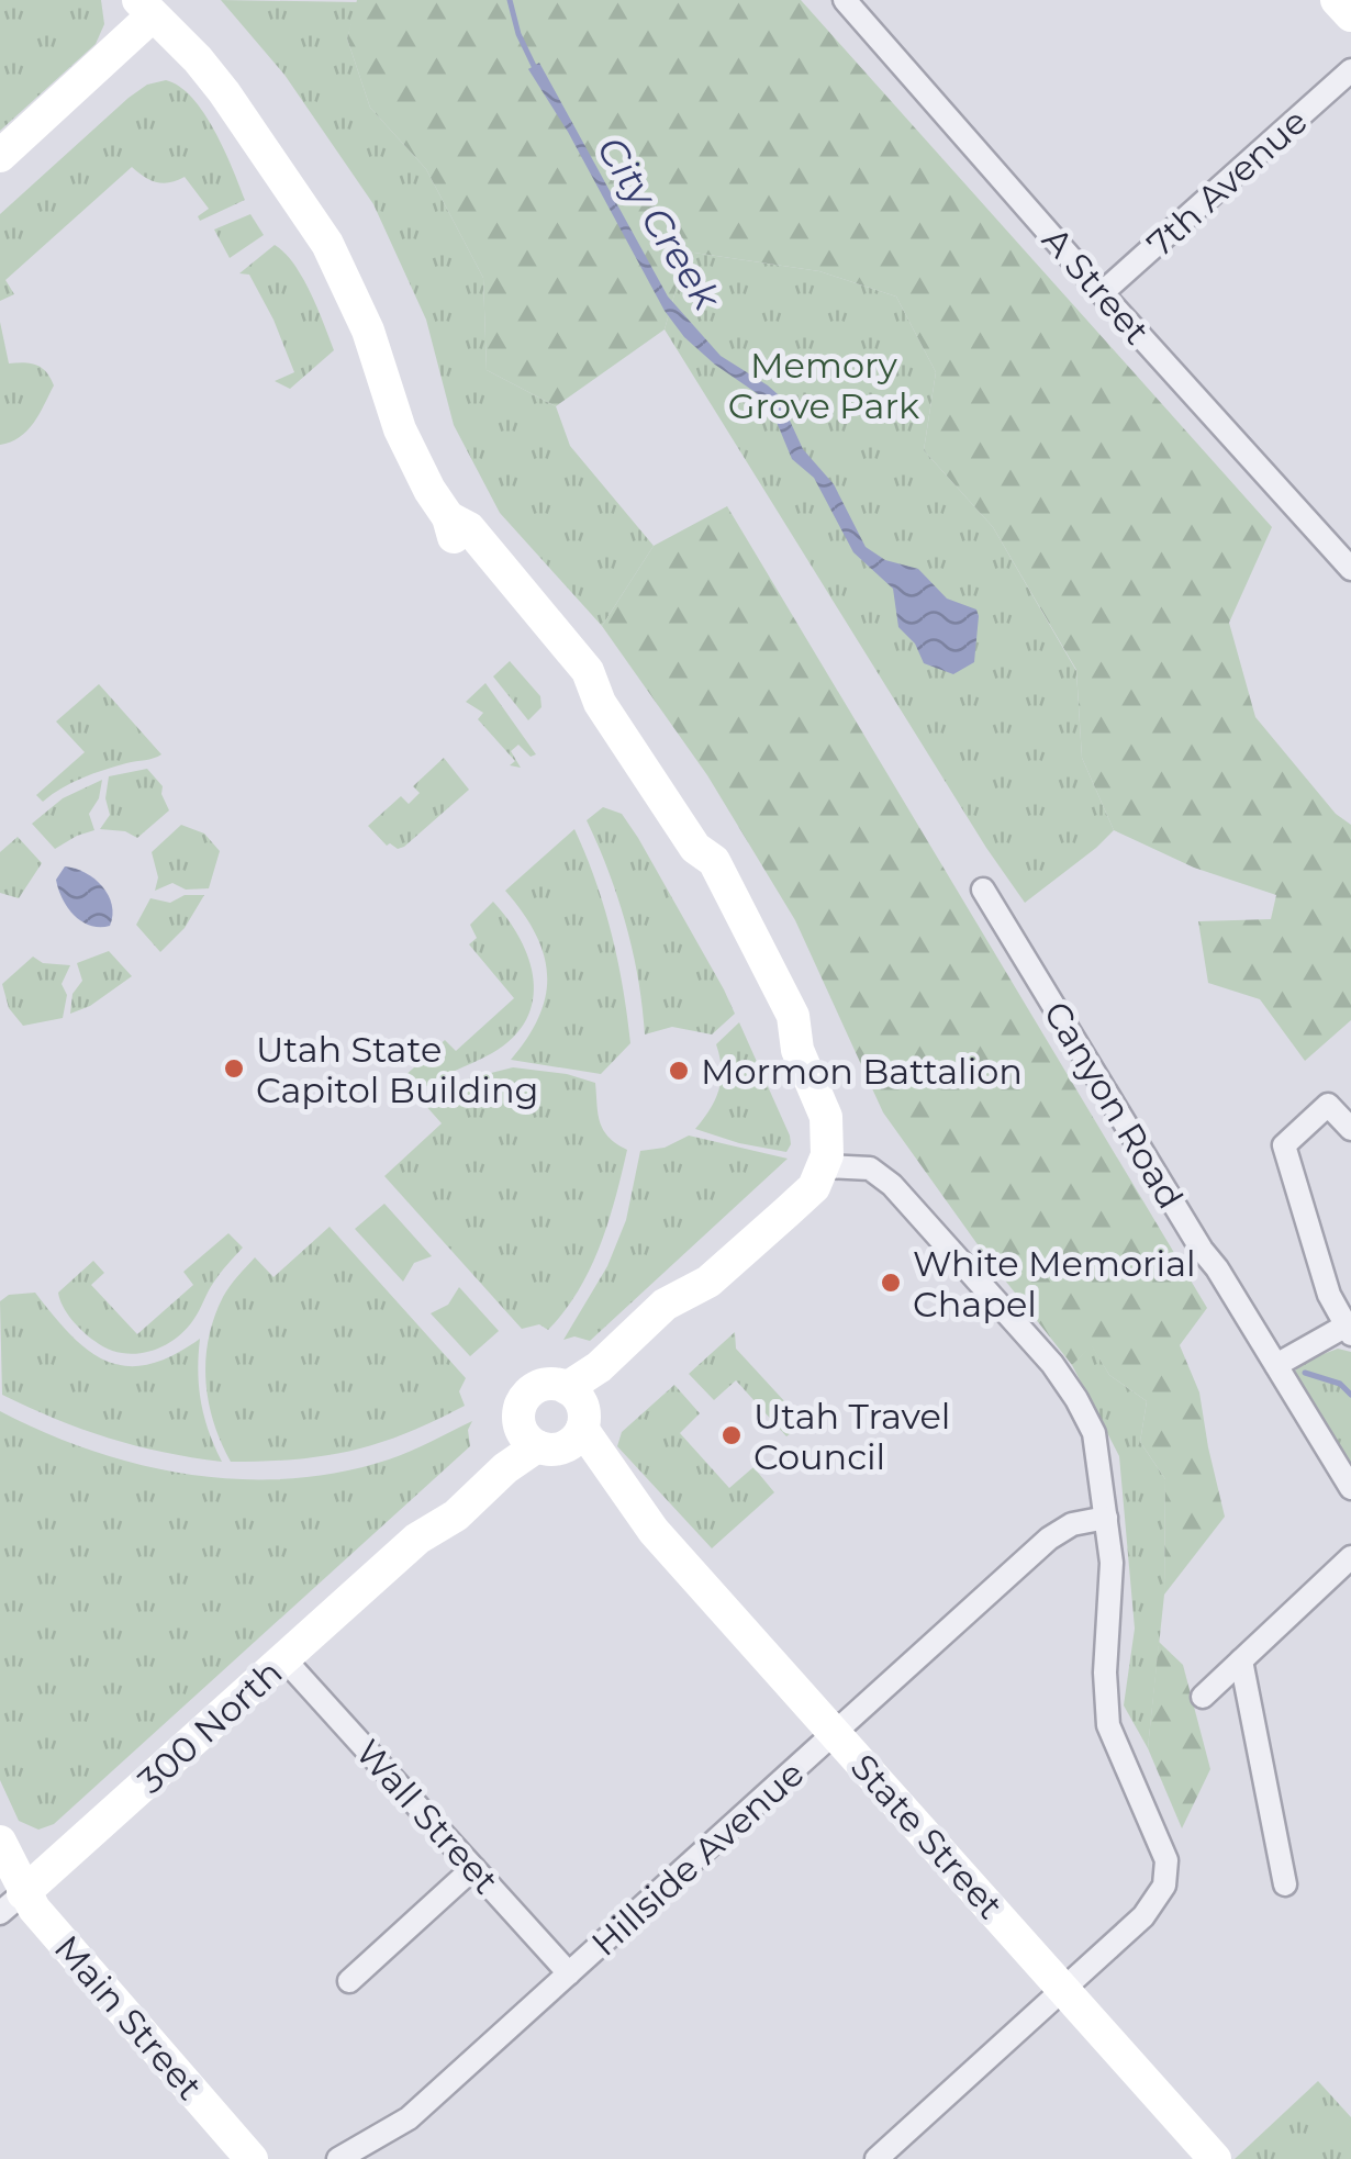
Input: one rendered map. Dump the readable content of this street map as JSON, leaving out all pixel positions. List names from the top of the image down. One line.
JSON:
{"streets":{"street":["7th Avenue","A Street","Canyon Road","300 North","Wall Street","State Street","Hillside Avenue","Main Street"]},"crossings":[["7th Avenue","A Street"],["300 North","Wall Street"],["300 North","State Street"],["300 North","Main Street"],["Wall Street","Hillside Avenue"],["State Street","Hillside Avenue"]],"water":["City Creek"],"parks":["Memory Grove Park"],"places":["Utah State Capitol Building","Mormon Battalion","White Memorial Chapel","Utah Travel Council"]}
